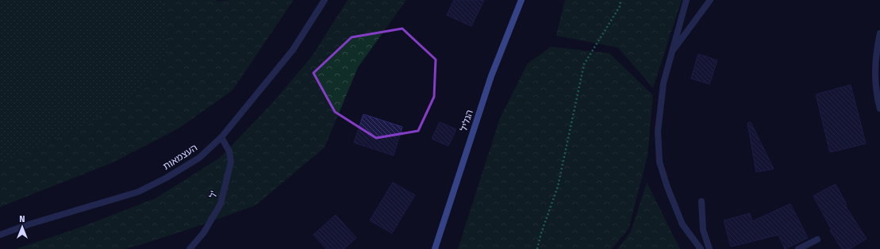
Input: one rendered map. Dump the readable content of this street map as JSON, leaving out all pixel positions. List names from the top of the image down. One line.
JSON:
{"streets":{"main road":["הגליל"],"street":["העצמאות","ל'"]},"crossings":[["העצמאות","ל'"]],"north":"top"}
